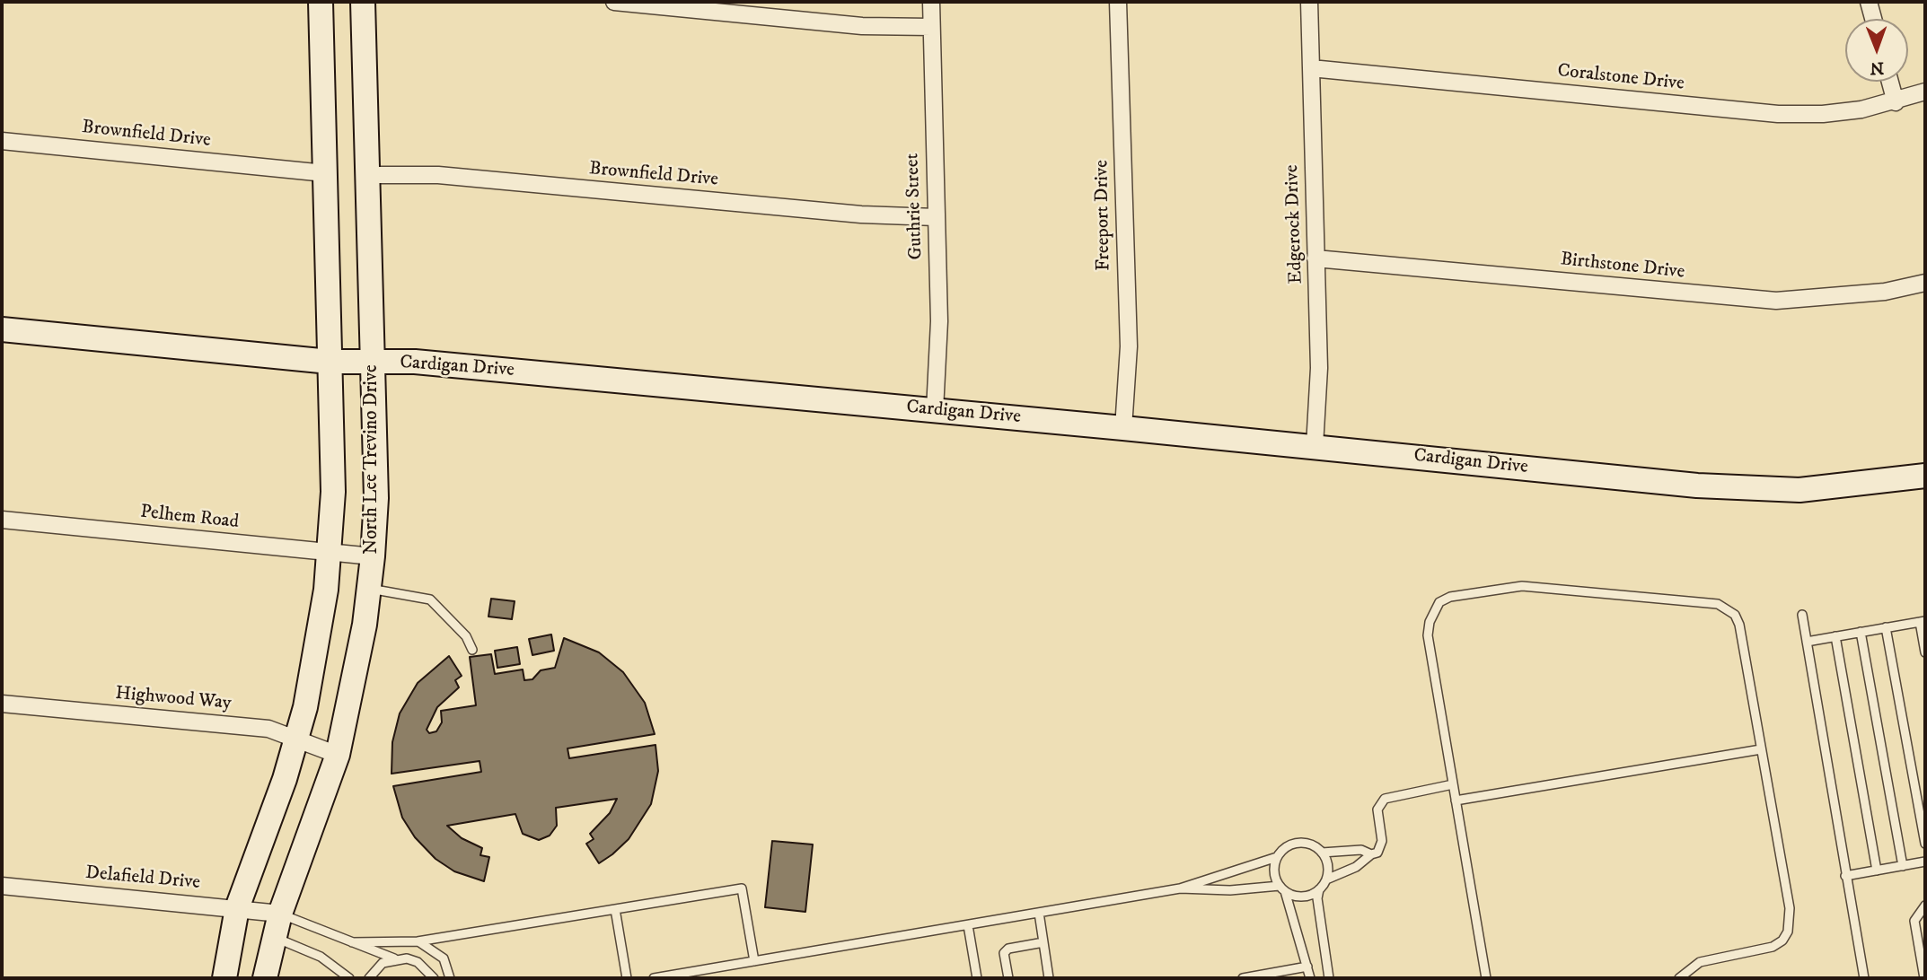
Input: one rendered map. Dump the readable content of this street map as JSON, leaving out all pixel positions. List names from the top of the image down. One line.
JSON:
{"streets":{"main road":["Cardigan Drive","North Lee Trevino Drive"],"street":["Coralstone Drive","Brownfield Drive","Guthrie Street","Freeport Drive","Edgerock Drive","Birthstone Drive","Pelhem Road","Highwood Way","Delafield Drive"]},"crossings":[["Coralstone Drive","Edgerock Drive"],["Brownfield Drive","Guthrie Street"],["Brownfield Drive","North Lee Trevino Drive"],["Guthrie Street","Cardigan Drive"],["Freeport Drive","Cardigan Drive"],["Edgerock Drive","Birthstone Drive"],["Edgerock Drive","Cardigan Drive"],["Cardigan Drive","North Lee Trevino Drive"],["North Lee Trevino Drive","Pelhem Road"],["North Lee Trevino Drive","Highwood Way"],["North Lee Trevino Drive","Delafield Drive"]],"north":"bottom"}
